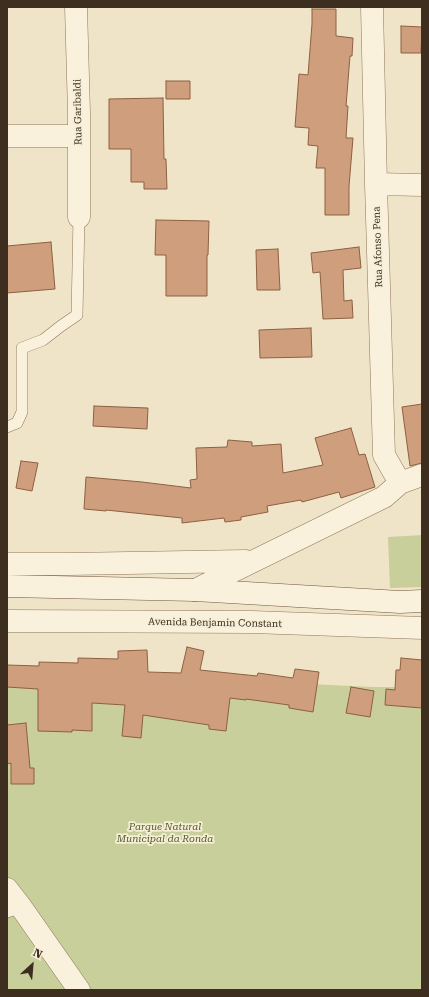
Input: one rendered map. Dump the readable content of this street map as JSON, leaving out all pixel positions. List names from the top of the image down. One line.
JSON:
{"streets":{"street":["Rua Garibaldi","Rua Afonso Pena","Avenida Benjamin Constant"]},"parks":["Parque Natural Municipal da Ronda"],"north":"top right"}
